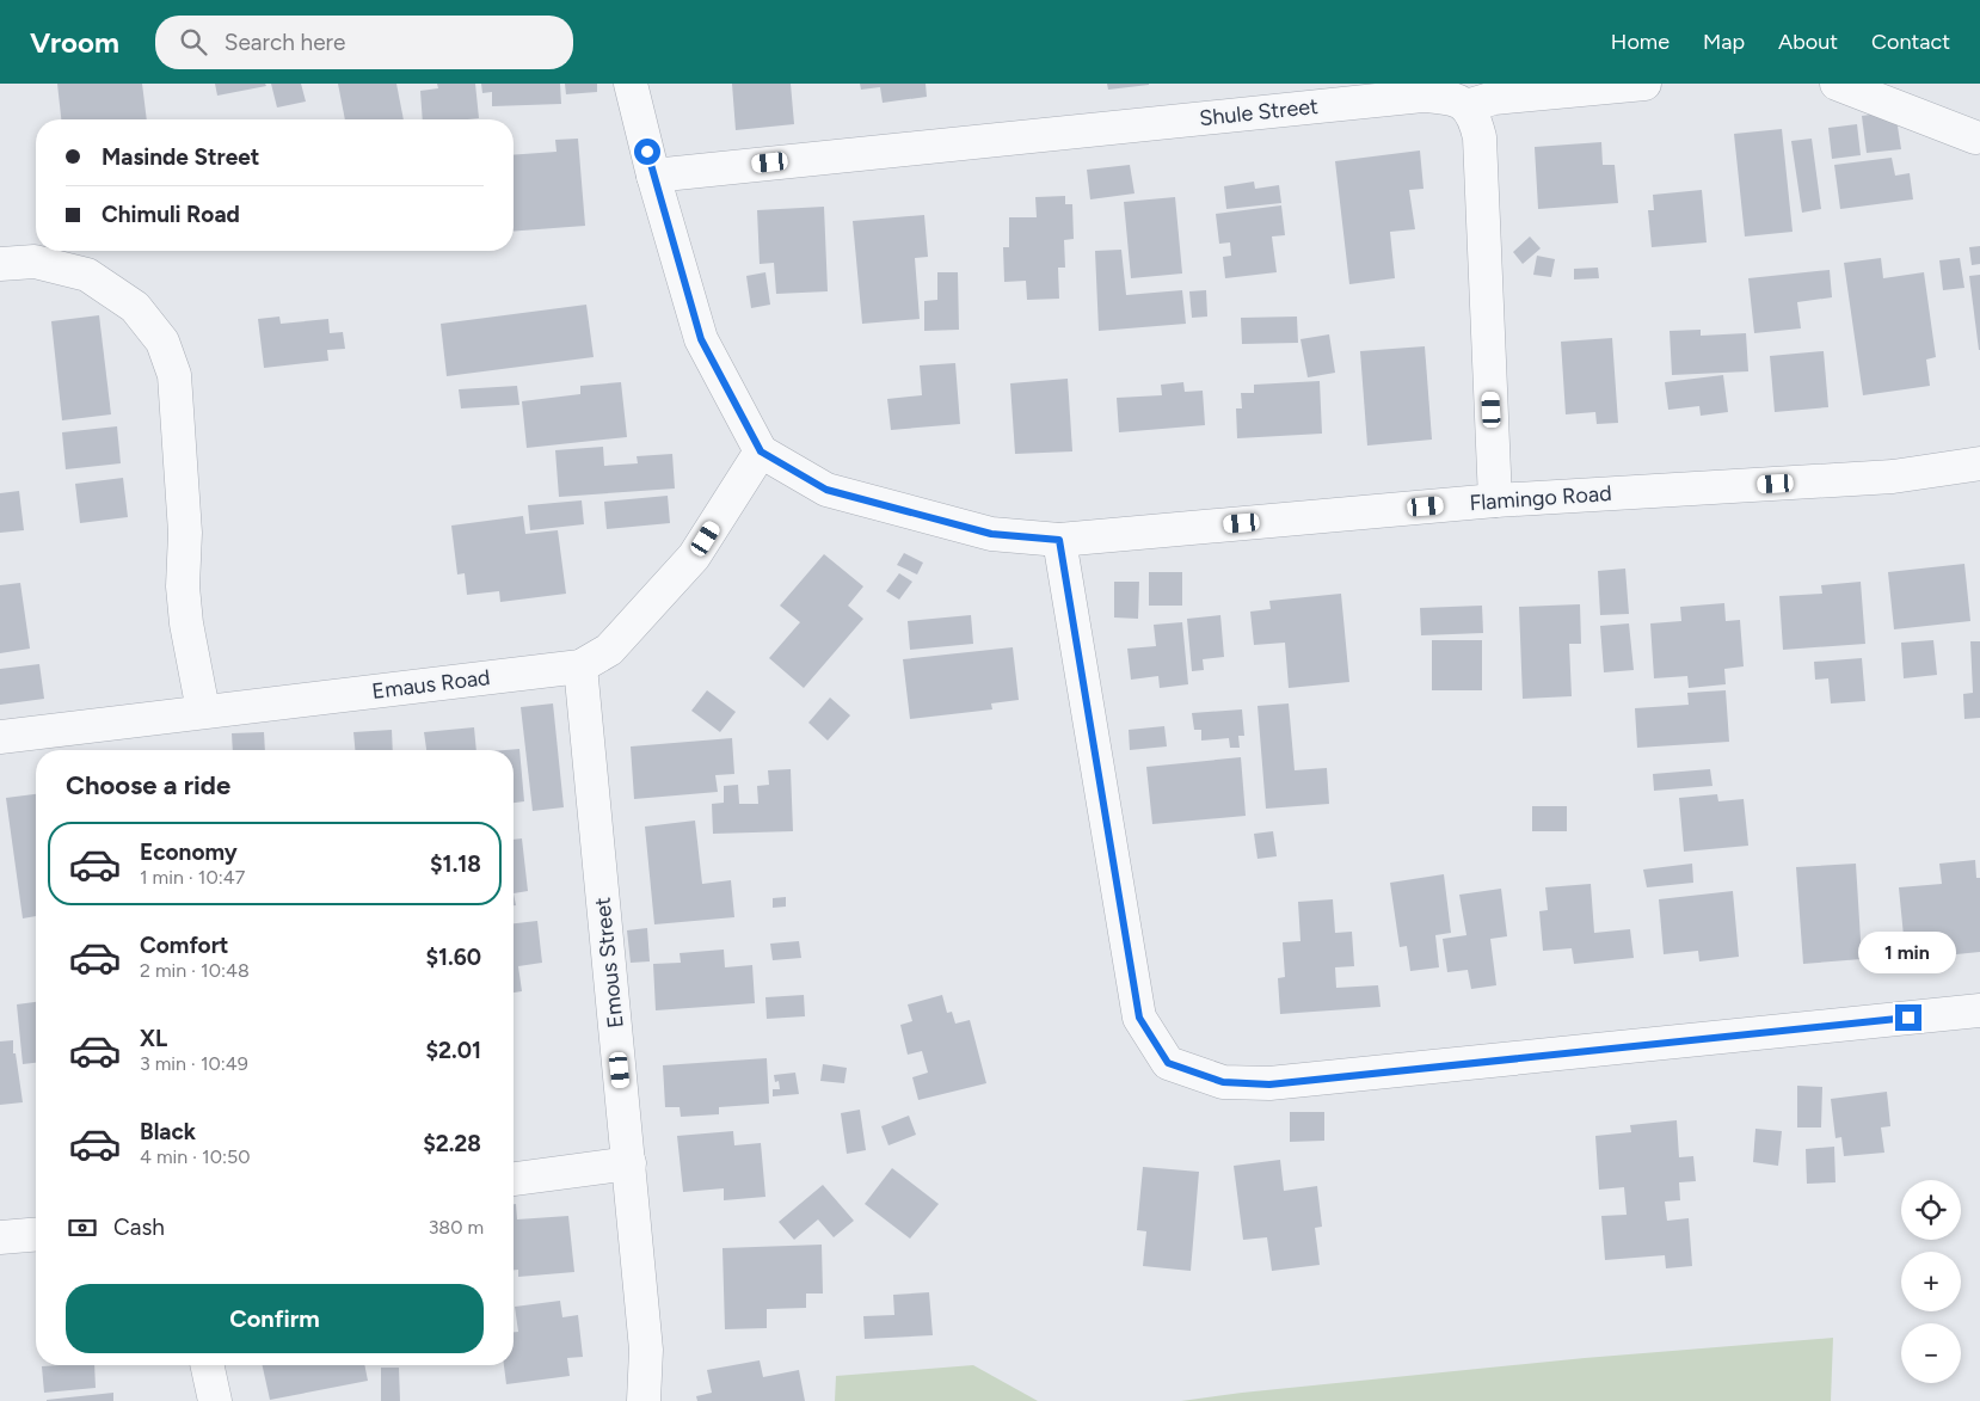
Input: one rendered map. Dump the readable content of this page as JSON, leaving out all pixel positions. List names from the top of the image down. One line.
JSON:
{"streets":{"street":["Shule Street","Flamingo Road","Emaus Road","Emous Street"]},"crossings":[["Flamingo Road","Emaus Road"],["Emaus Road","Emous Street"]],"page":{"header":"Vroom","search":"Search here","nav":["Home","Map","About","Contact"],"banner":["Masinde Street","Chimuli Road"],"heading":"Choose a ride","list":[{"name":"Economy","note":"1 min · 10:47","value":"$1.18"},{"name":"Comfort","note":"2 min · 10:48","value":"$1.60"},{"name":"XL","note":"3 min · 10:49","value":"$2.01"},{"name":"Black","note":"4 min · 10:50","value":"$2.28"}],"bubble":"1 min","map_buttons":["+","−"],"pay":["Cash","380 m"],"buttons":"Confirm"}}
